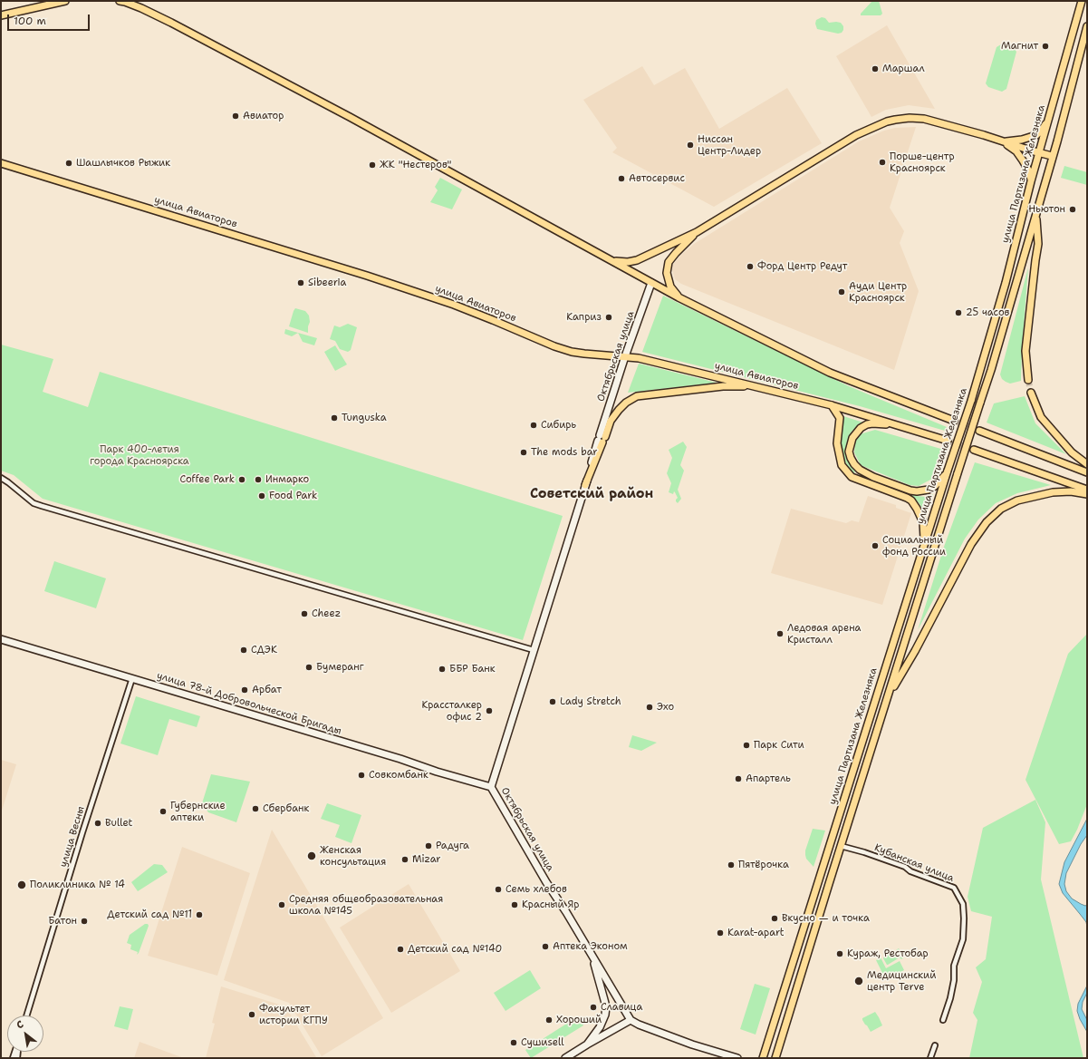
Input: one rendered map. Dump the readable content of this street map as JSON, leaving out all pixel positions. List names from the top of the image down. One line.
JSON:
{"streets":{"main road":["улица Партизана Железняка","улица Авиаторов"],"street":["Октябрьская улица","улица 78-й Добровольческой Бригады","улица Весны","Кубанская улица"]},"crossings":[["улица Партизана Железняка","Кубанская улица"],["улица Авиаторов","Октябрьская улица"],["Октябрьская улица","улица 78-й Добровольческой Бригады"],["улица 78-й Добровольческой Бригады","улица Весны"]],"districts":["Советский район"],"parks":["Парк 400-летия города Красноярска"],"places":["Магнит","Маршал","Авиатор","Ниссан Центр-Лидер","Порше-центр Красноярск","Шашлычков Рыжик","ЖК \"Нестеров\"","Автосервис","Ньютон","Форд Центр Редут","Sibeeria","Ауди Центр Красноярск","25 часов","Каприз","Tunguska","Сибирь","The mods bar","Coffee Park","Инмарко","Food Park","Социальный фонд России","Cheez","Ледовая арена Кристалл","СДЭК","Бумеранг","ББР Банк","Арбат","Lady Stretch","Эхо","Крассталкер офис 2","Парк Сити","Совкомбанк","Апартель","Сбербанк","Губернские аптеки","Bullet","Радуга","Женская консультация","Mizar","Пятёрочка","Поликлиника № 14","Семь хлебов","Средняя общеобразовательная школа №145","Красный Яр","Детский сад №11","Вкусно — и точка","Батон","Karat-apart","Аптека Эконом","Детский сад №140","Кураж, Рестобар","Медицинский центр Terve","Славица","Факультет истории КГПУ","Хороший","Сушиsell"],"scale_bar":"100 m","north":"top left"}
